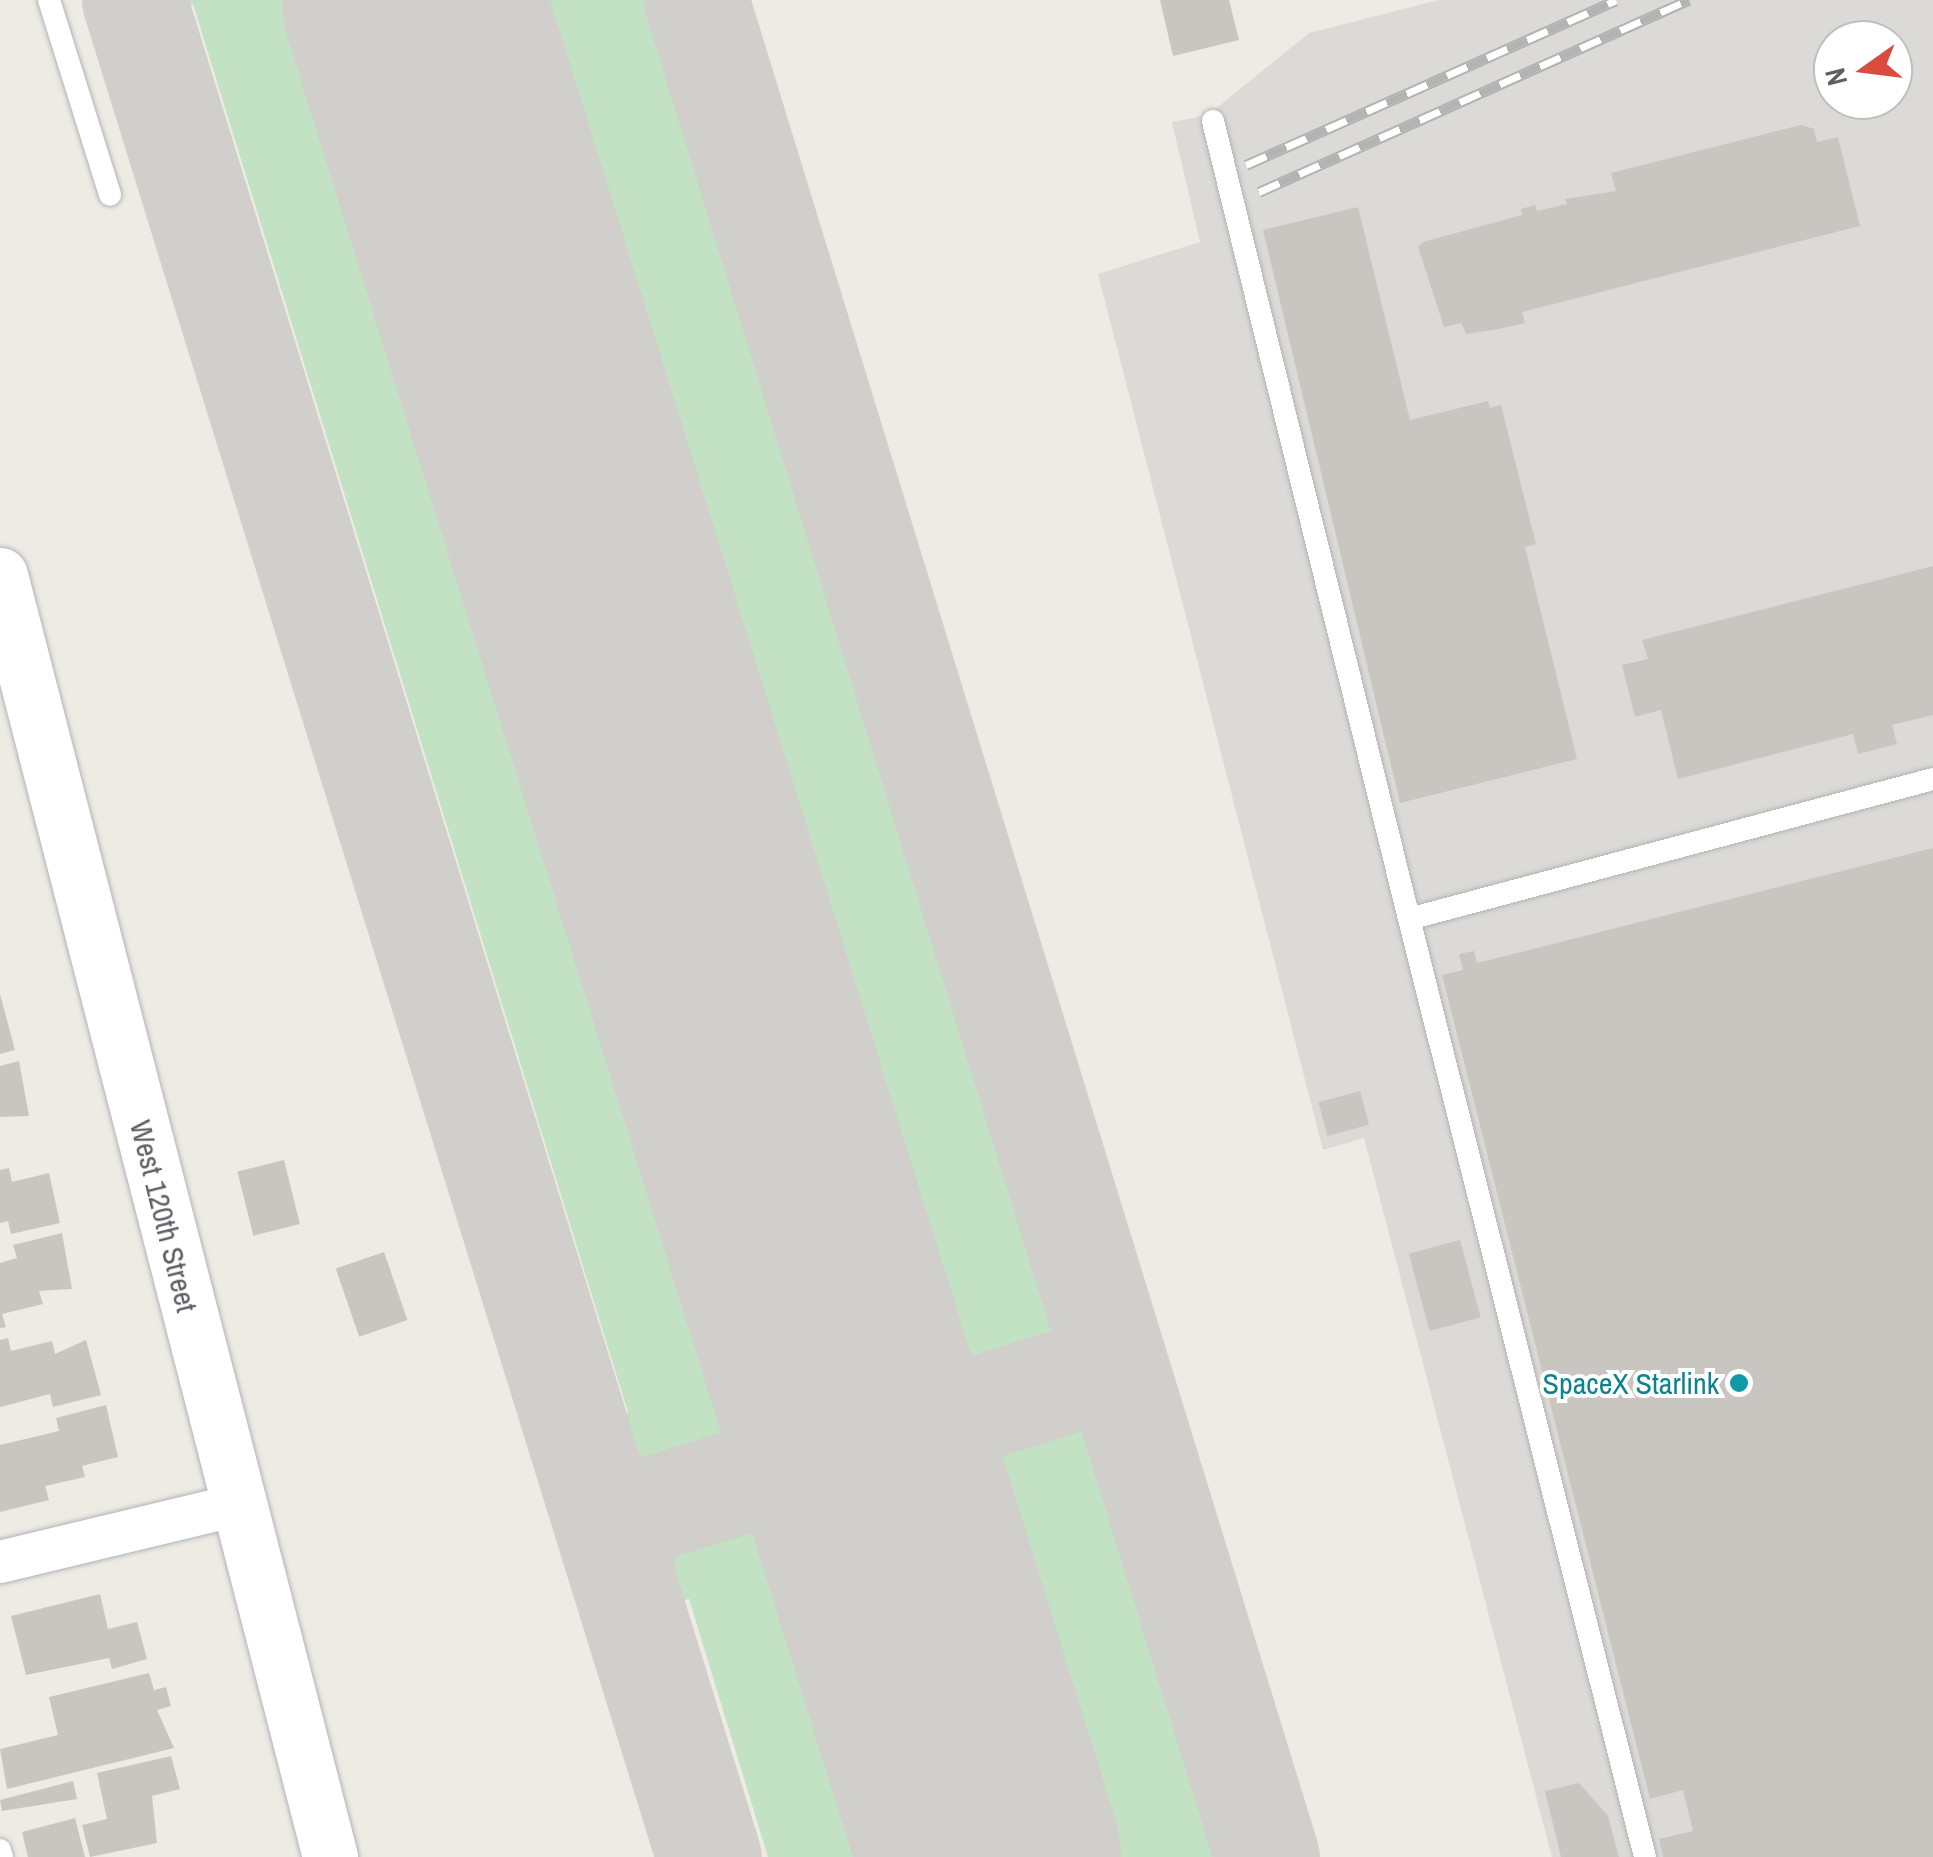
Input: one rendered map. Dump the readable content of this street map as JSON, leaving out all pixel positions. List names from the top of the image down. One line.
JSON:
{"streets":{"main road":["West 120th Street"]},"places":["SpaceX Starlink"],"north":"left"}
